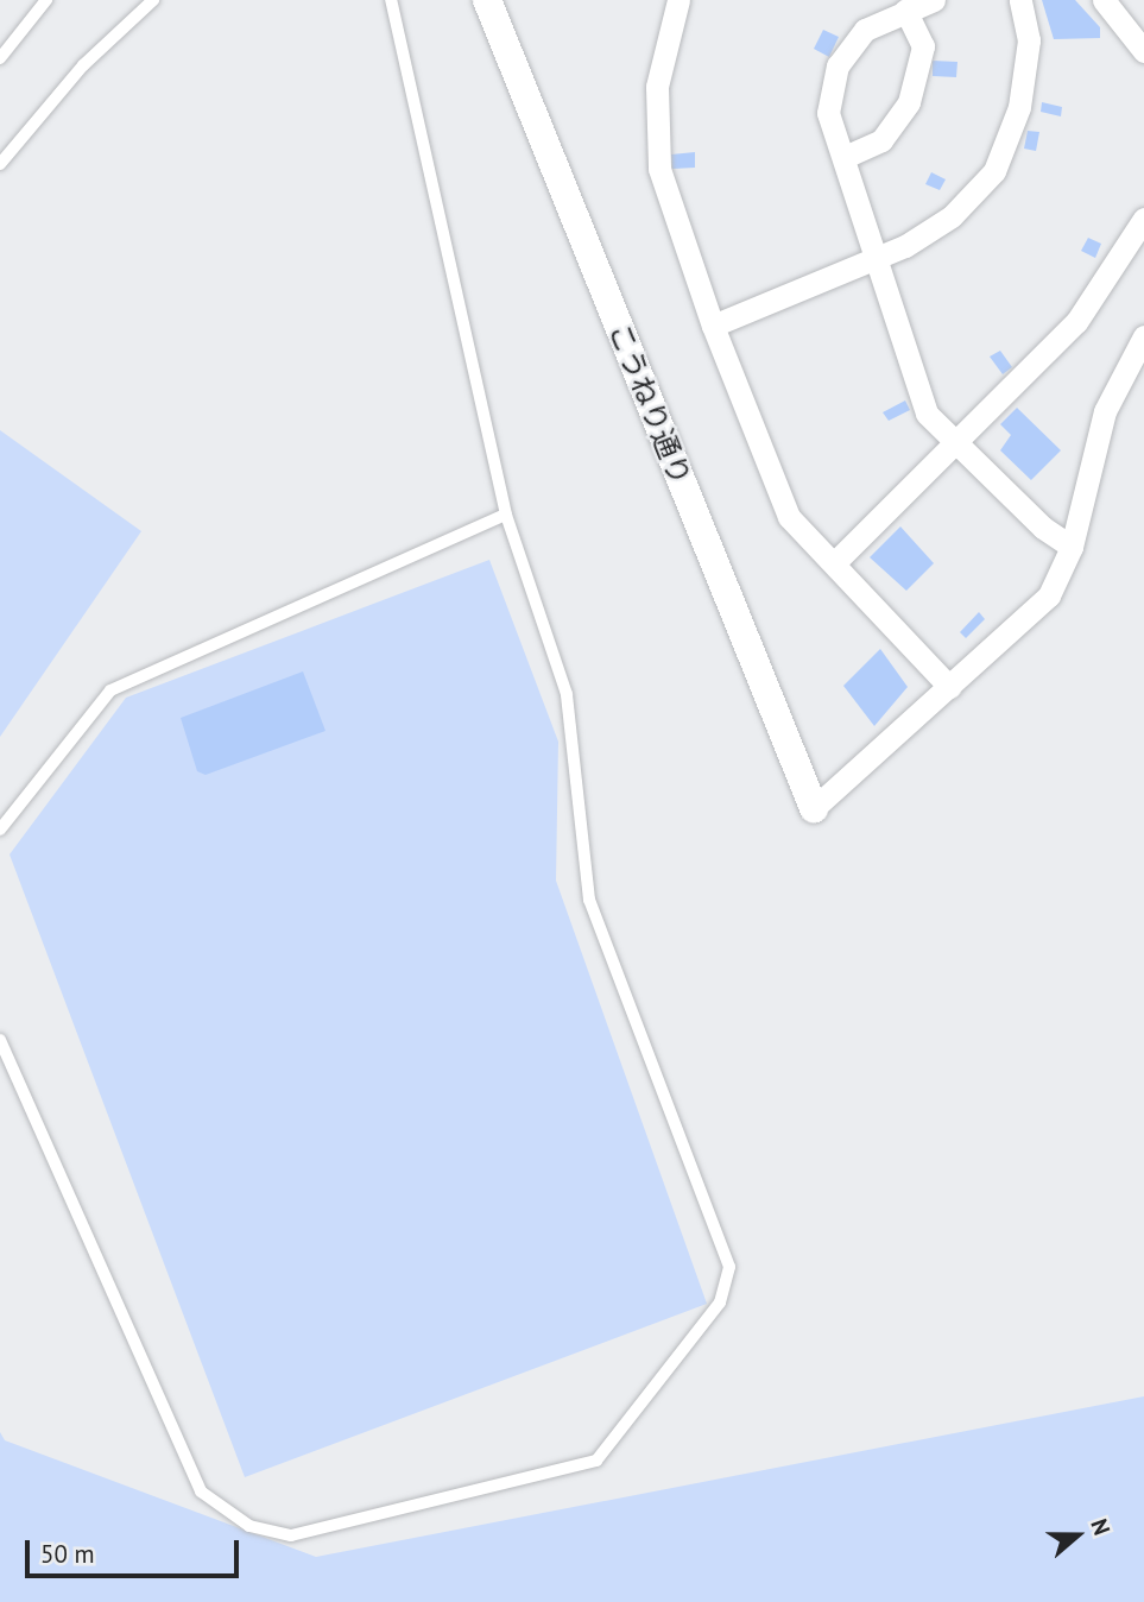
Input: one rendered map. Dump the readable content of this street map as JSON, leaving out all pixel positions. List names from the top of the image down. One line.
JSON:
{"streets":{"street":["こうねり通り"]},"scale_bar":"50 m","north":"right"}
